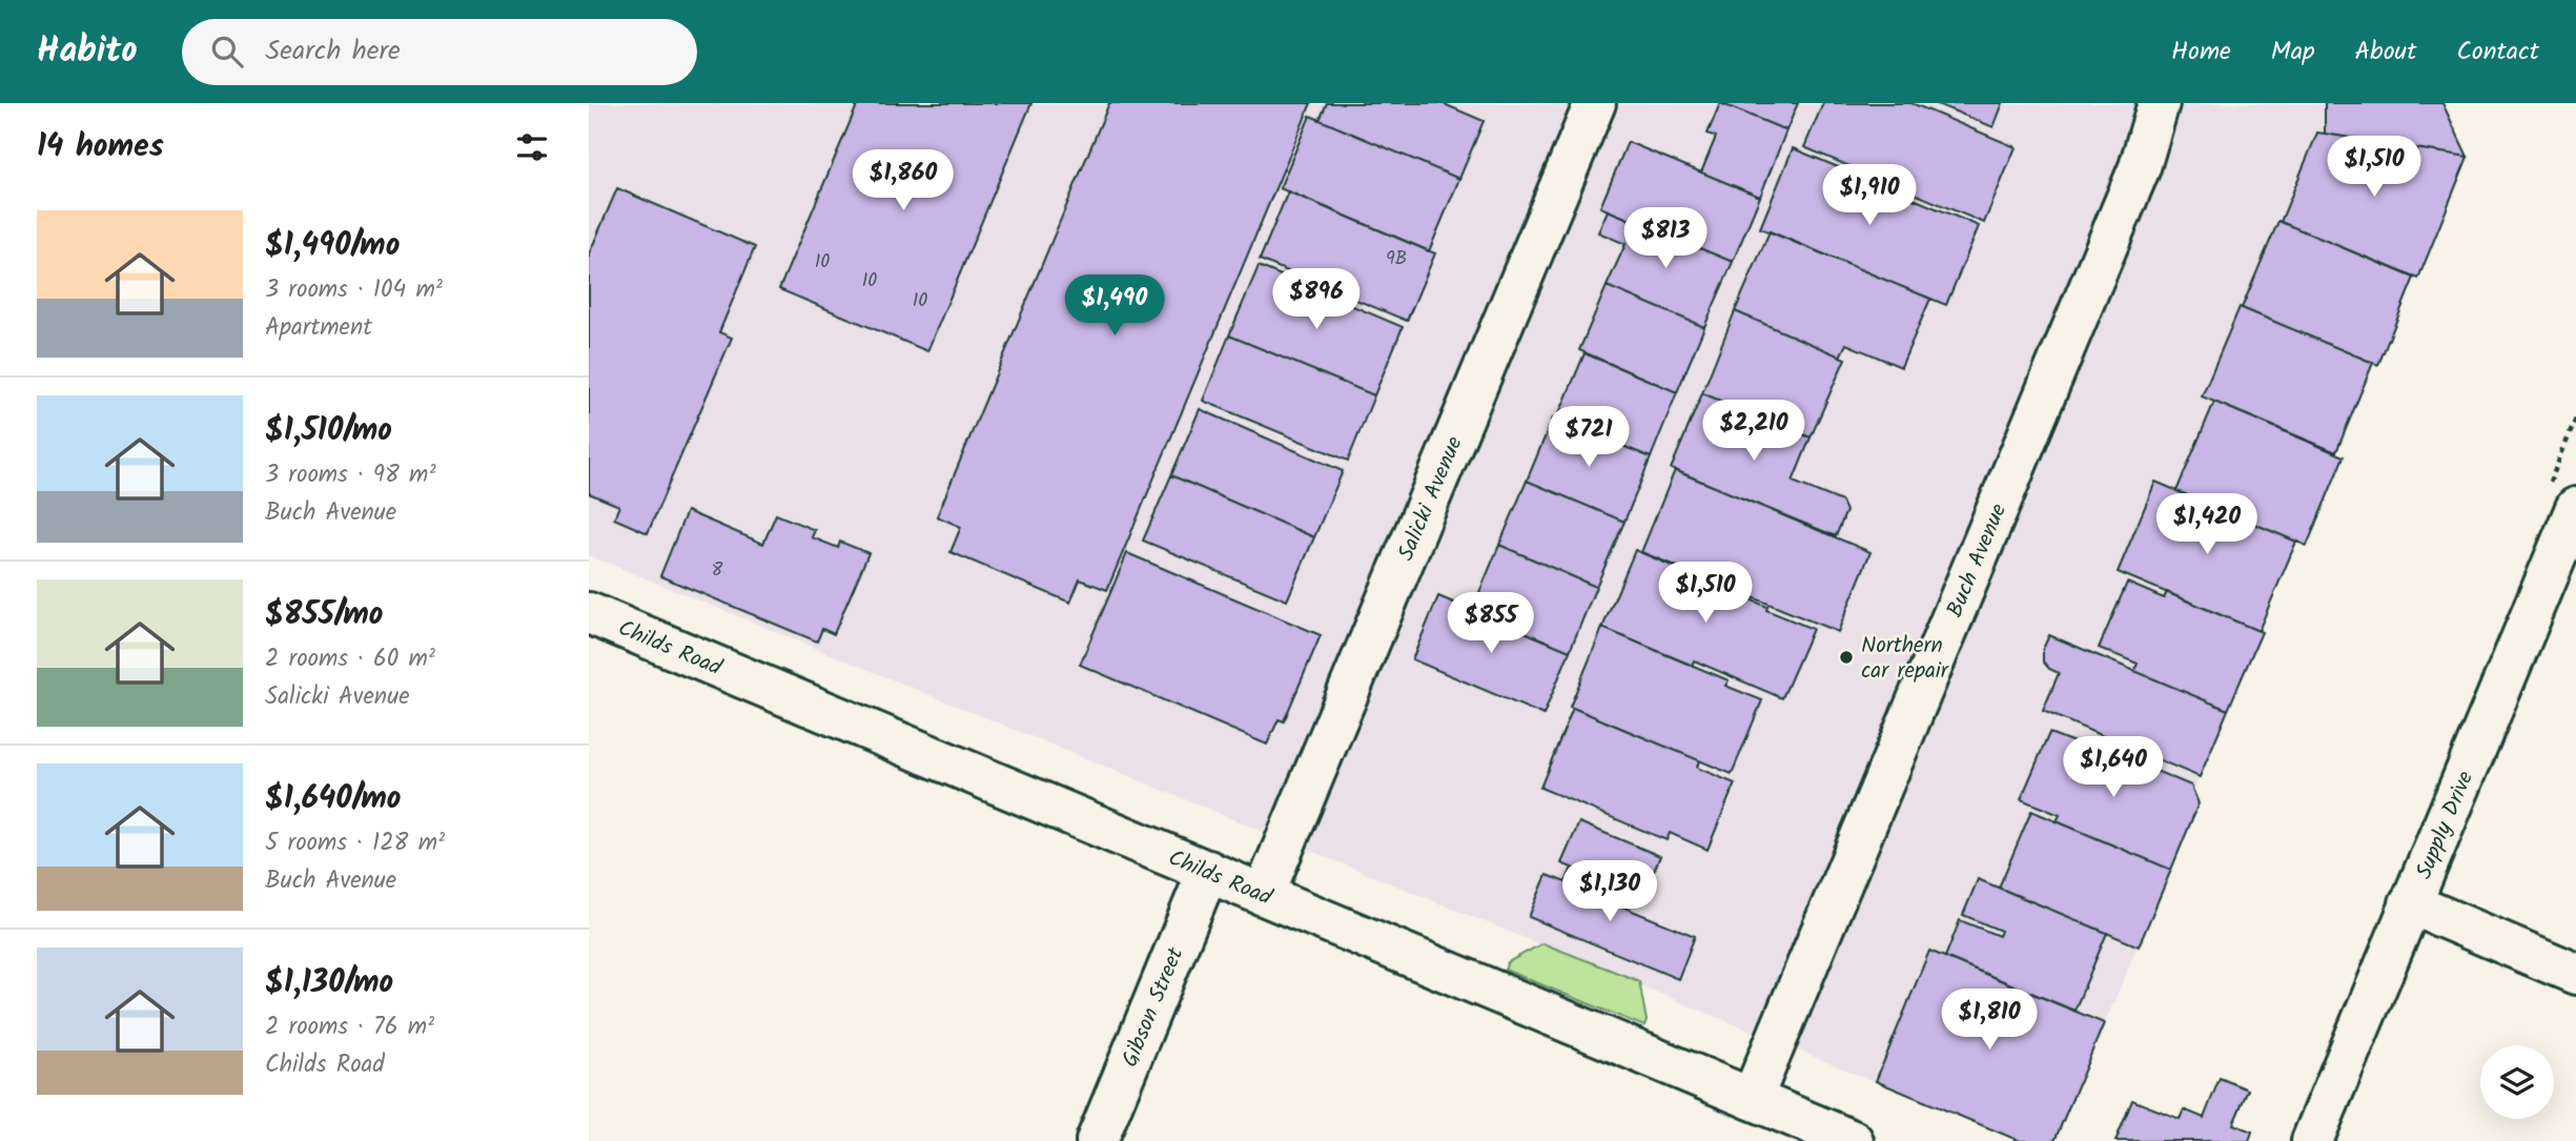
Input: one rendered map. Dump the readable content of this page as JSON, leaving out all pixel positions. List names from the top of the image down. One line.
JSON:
{"streets":{"street":["Salicki Avenue","Buch Avenue","Childs Road","Supply Drive","Gibson Street"]},"crossings":[["Salicki Avenue","Childs Road"],["Buch Avenue","Childs Road"],["Childs Road","Gibson Street"]],"places":["Northern car repair"],"house_numbers":["9B","10","10","10","8"],"page":{"header":"Habito","search":"Search here","nav":["Home","Map","About","Contact"],"heading":"14 homes","price":["$1,510","$1,860","$1,910","$813","$896","$1,490","$2,210","$721","$1,420","$1,510","$855","$1,640","$1,130","$1,810"],"list":[{"name":"$1,490/mo","note":"3 rooms · 104 m² · Apartment"},{"name":"$1,510/mo","note":"3 rooms · 98 m² · Buch Avenue"},{"name":"$855/mo","note":"2 rooms · 60 m² · Salicki Avenue"},{"name":"$1,640/mo","note":"5 rooms · 128 m² · Buch Avenue"},{"name":"$1,130/mo","note":"2 rooms · 76 m² · Childs Road"}]}}
